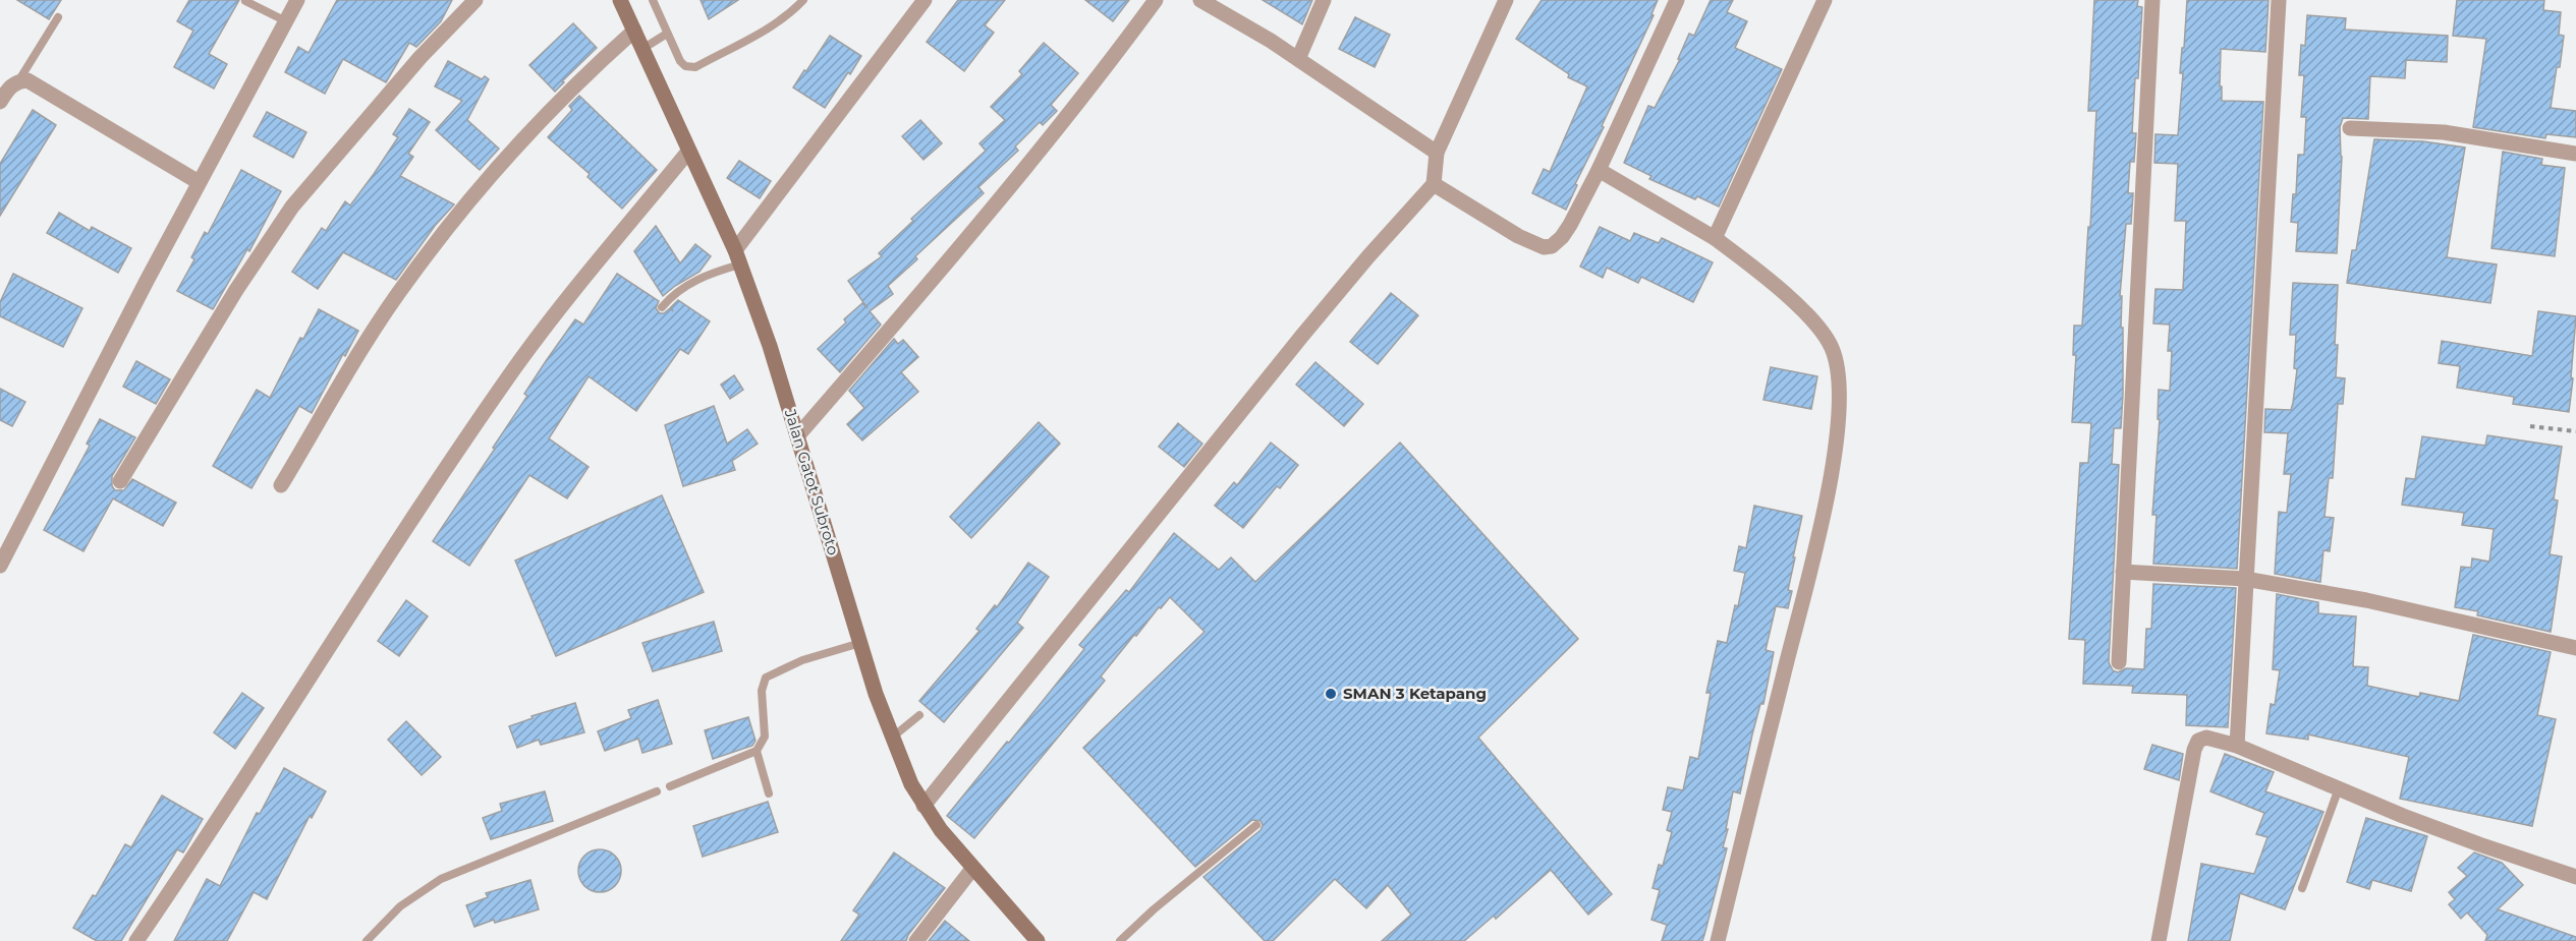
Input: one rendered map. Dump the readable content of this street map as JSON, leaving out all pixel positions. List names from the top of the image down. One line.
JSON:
{"streets":{"street":["Jalan Gatot Subroto"]},"places":["SMAN 3 Ketapang"]}
